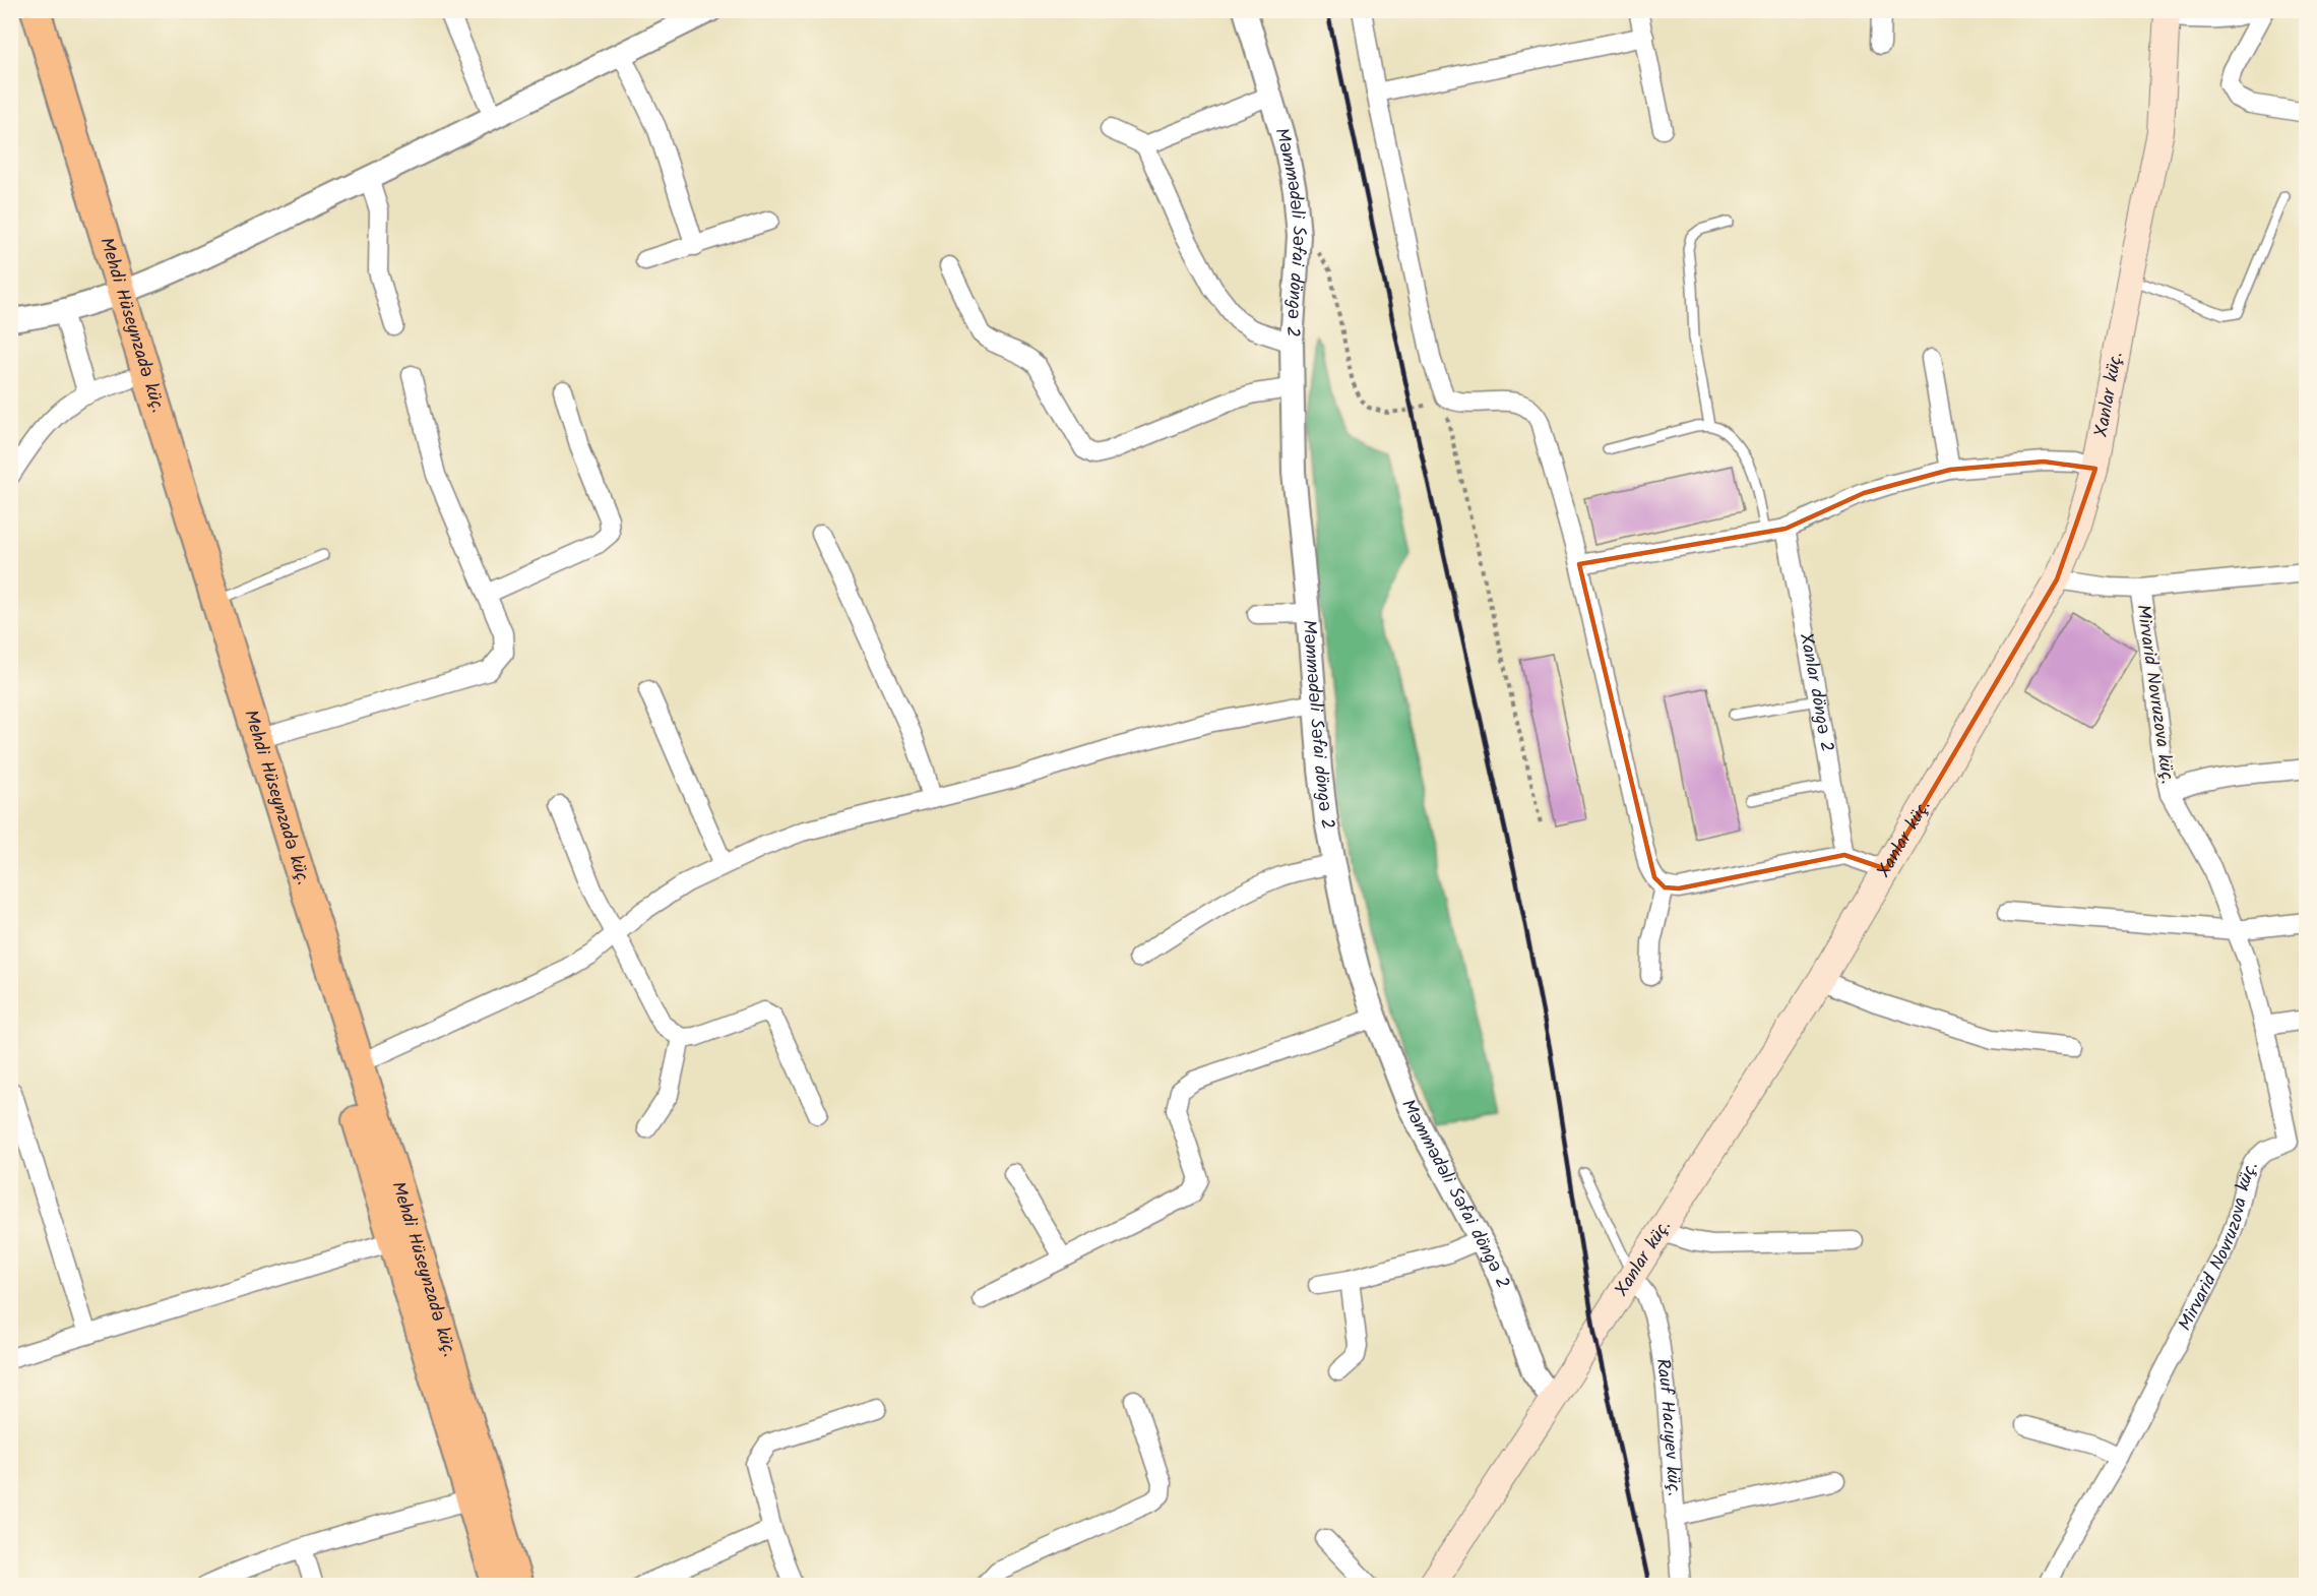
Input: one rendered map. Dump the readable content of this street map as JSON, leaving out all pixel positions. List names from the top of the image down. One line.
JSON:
{"streets":{"main road":["Mehdi Hüseynzadə küç.","Xanlar küç."],"street":["Məmmədəli Səfai döngə 2","Xanlar döngə 2","Mirvarid Novruzova küç.","Rauf Hacıyev küç."]},"crossings":[["Məmmədəli Səfai döngə 2","Xanlar küç."],["Xanlar küç.","Rauf Hacıyev küç."]]}
